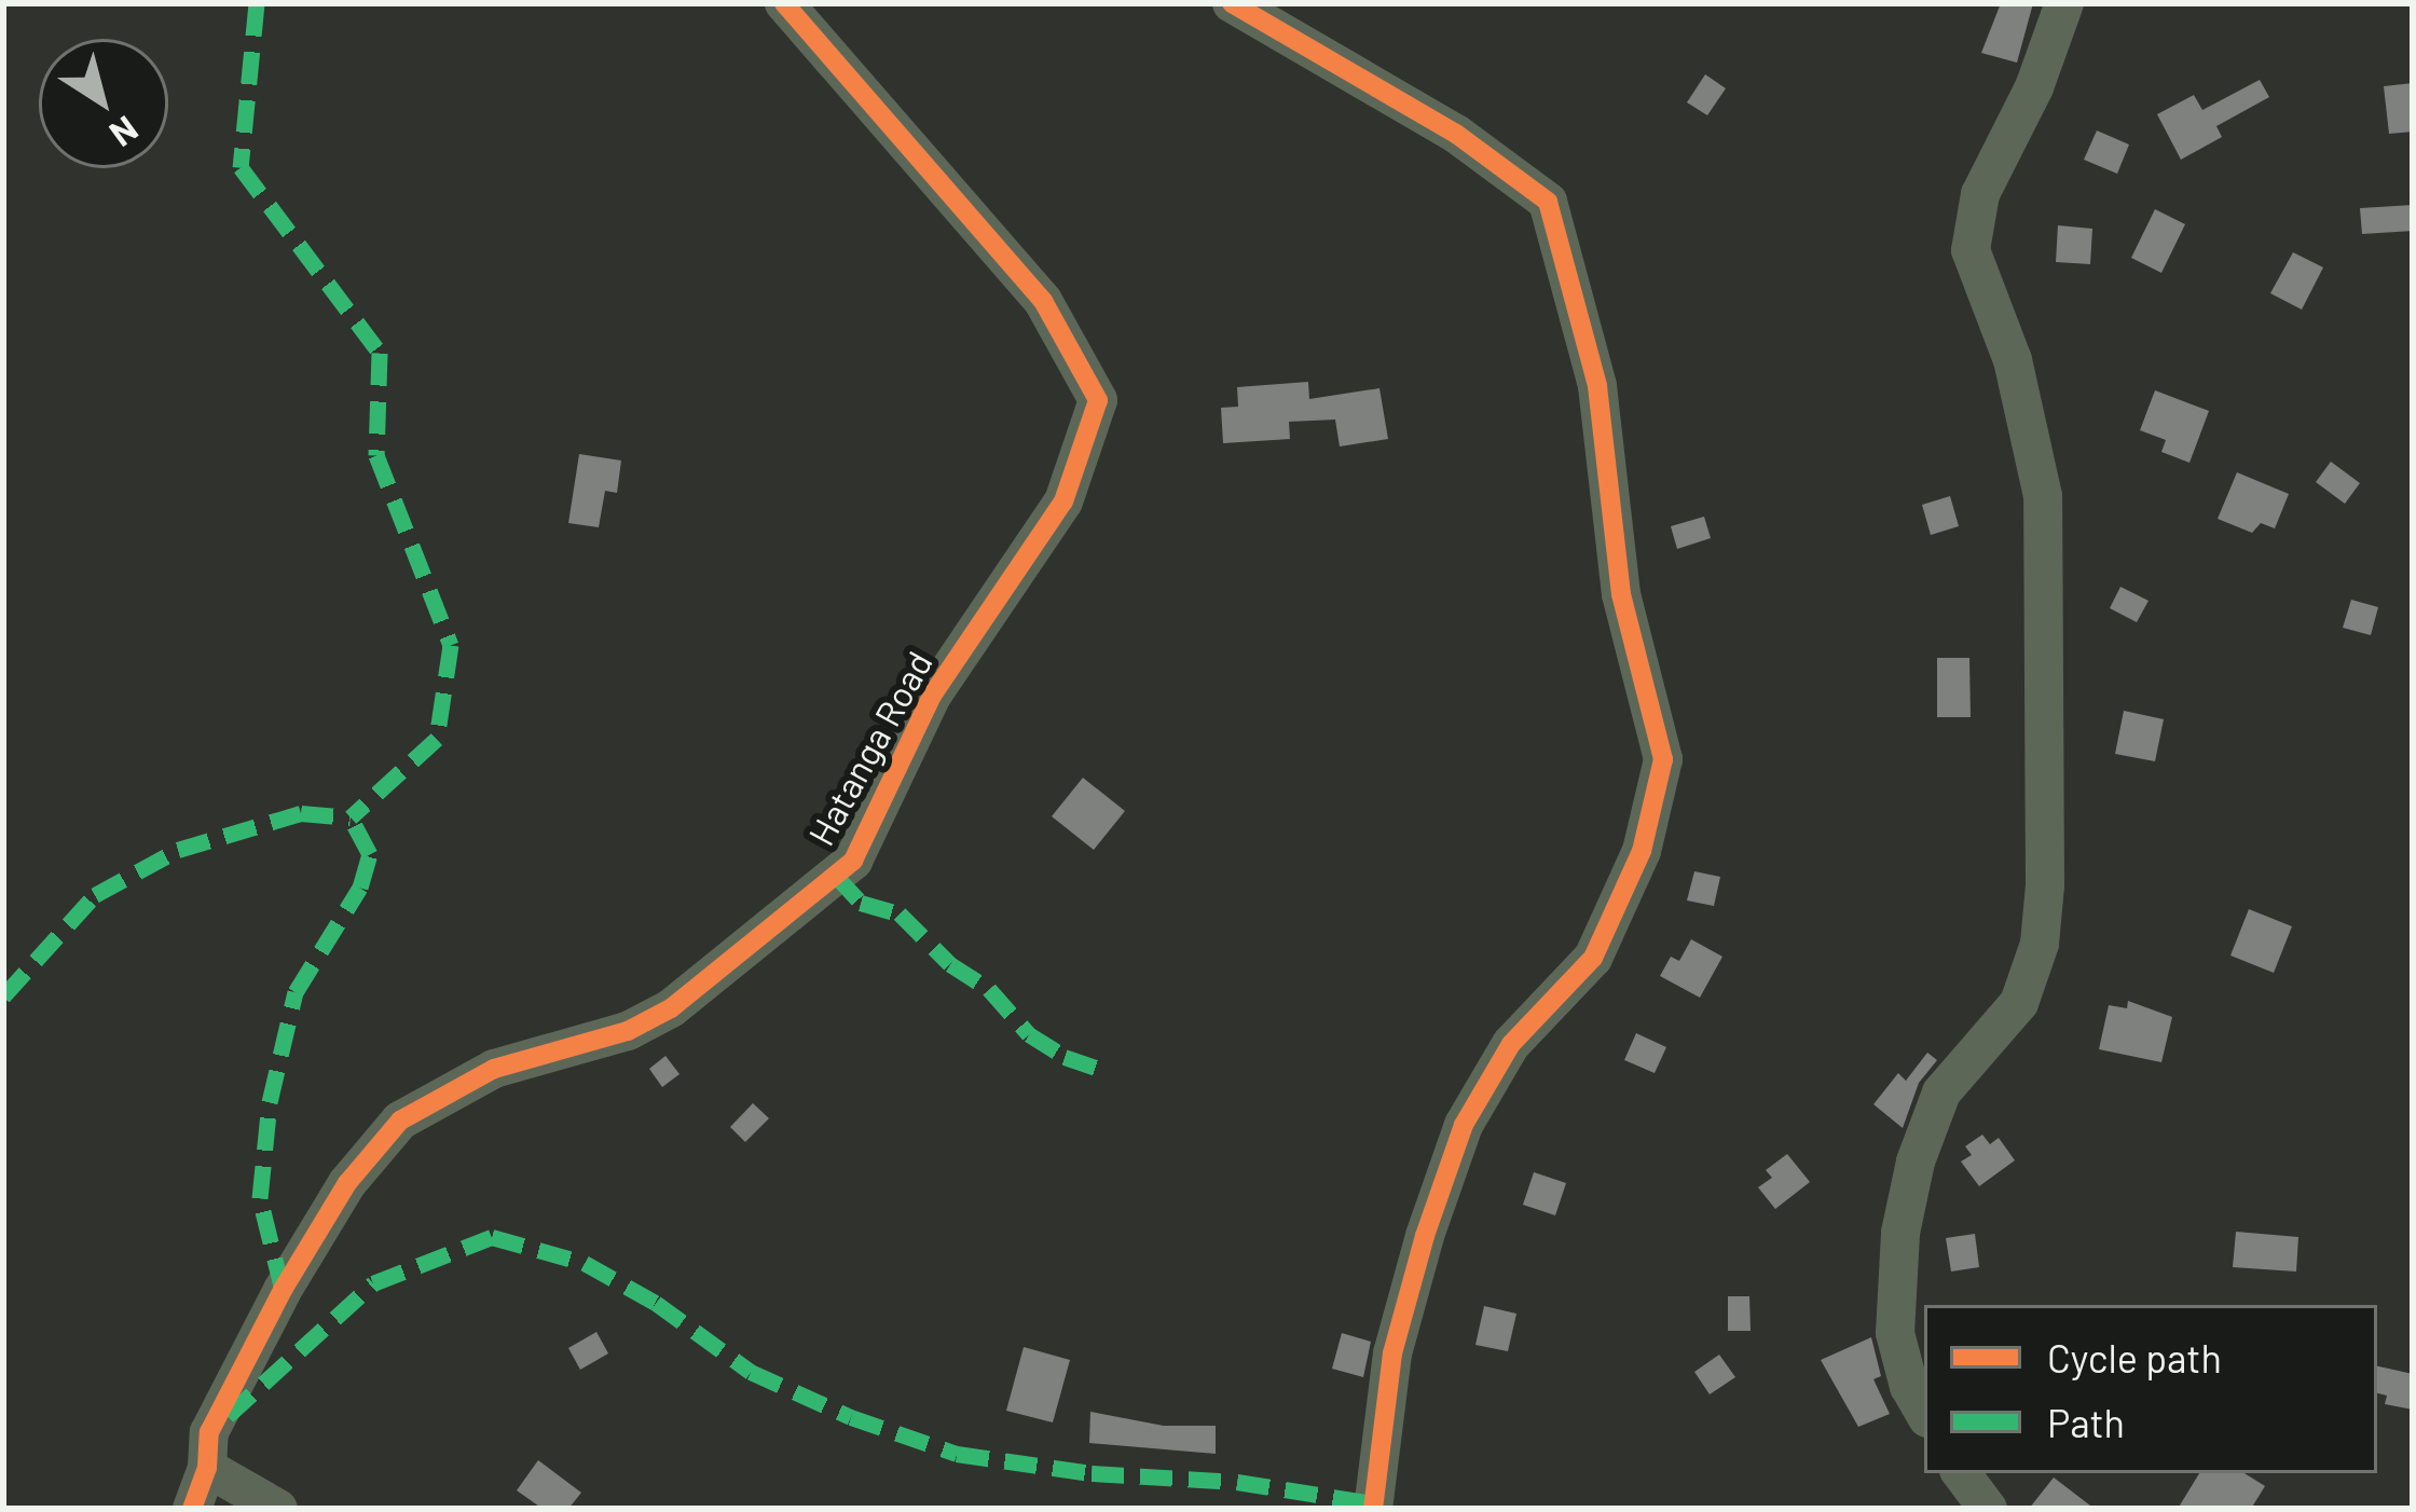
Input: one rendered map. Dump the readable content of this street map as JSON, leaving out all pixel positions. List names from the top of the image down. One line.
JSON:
{"streets":{"street":["Hatanga Road"]},"legend":["Cycle path","Path"],"north":"bottom right"}
